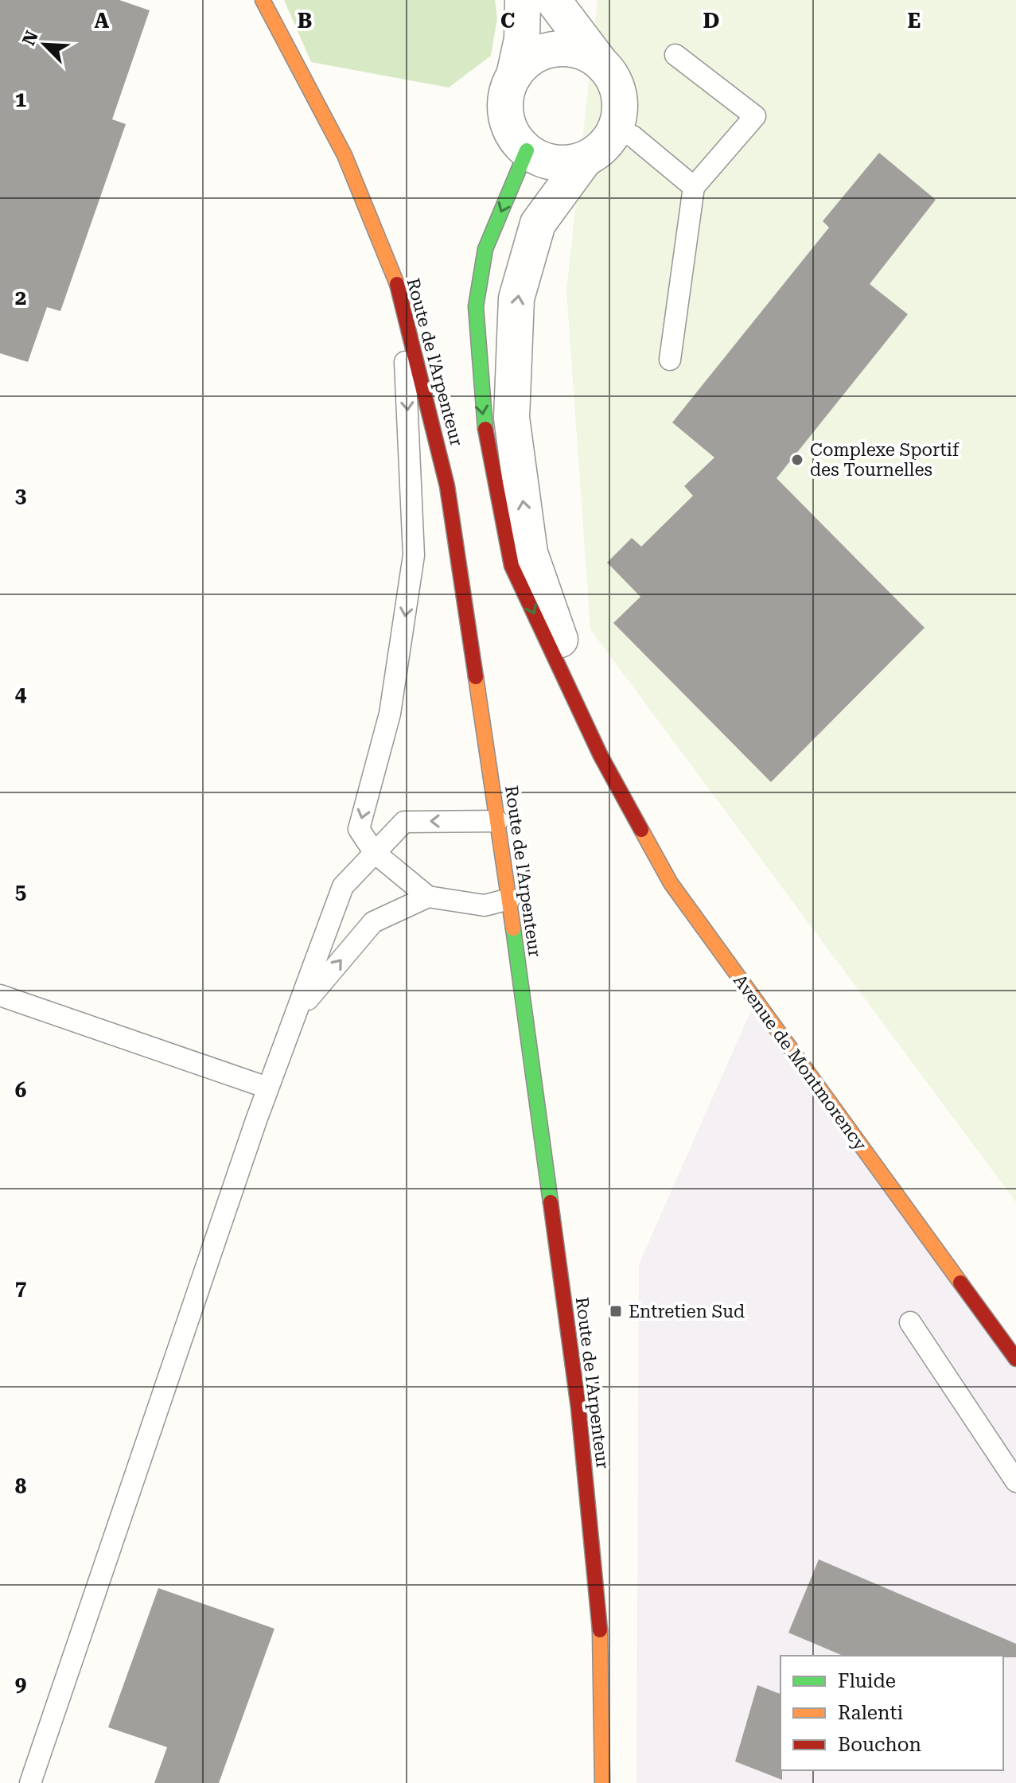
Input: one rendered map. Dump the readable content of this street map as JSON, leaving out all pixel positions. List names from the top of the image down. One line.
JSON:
{"streets":{"main road":["Route de l'Arpenteur","Avenue de Montmorency"]},"places":{"other":["Complexe Sportif des Tournelles"],"transit":["Entretien Sud"]},"legend":["Fluide","Ralenti","Bouchon"],"north":"top left","grid":{"columns":["A","B","C","D","E"],"rows":["1","2","3","4","5","6","7","8","9"]}}
